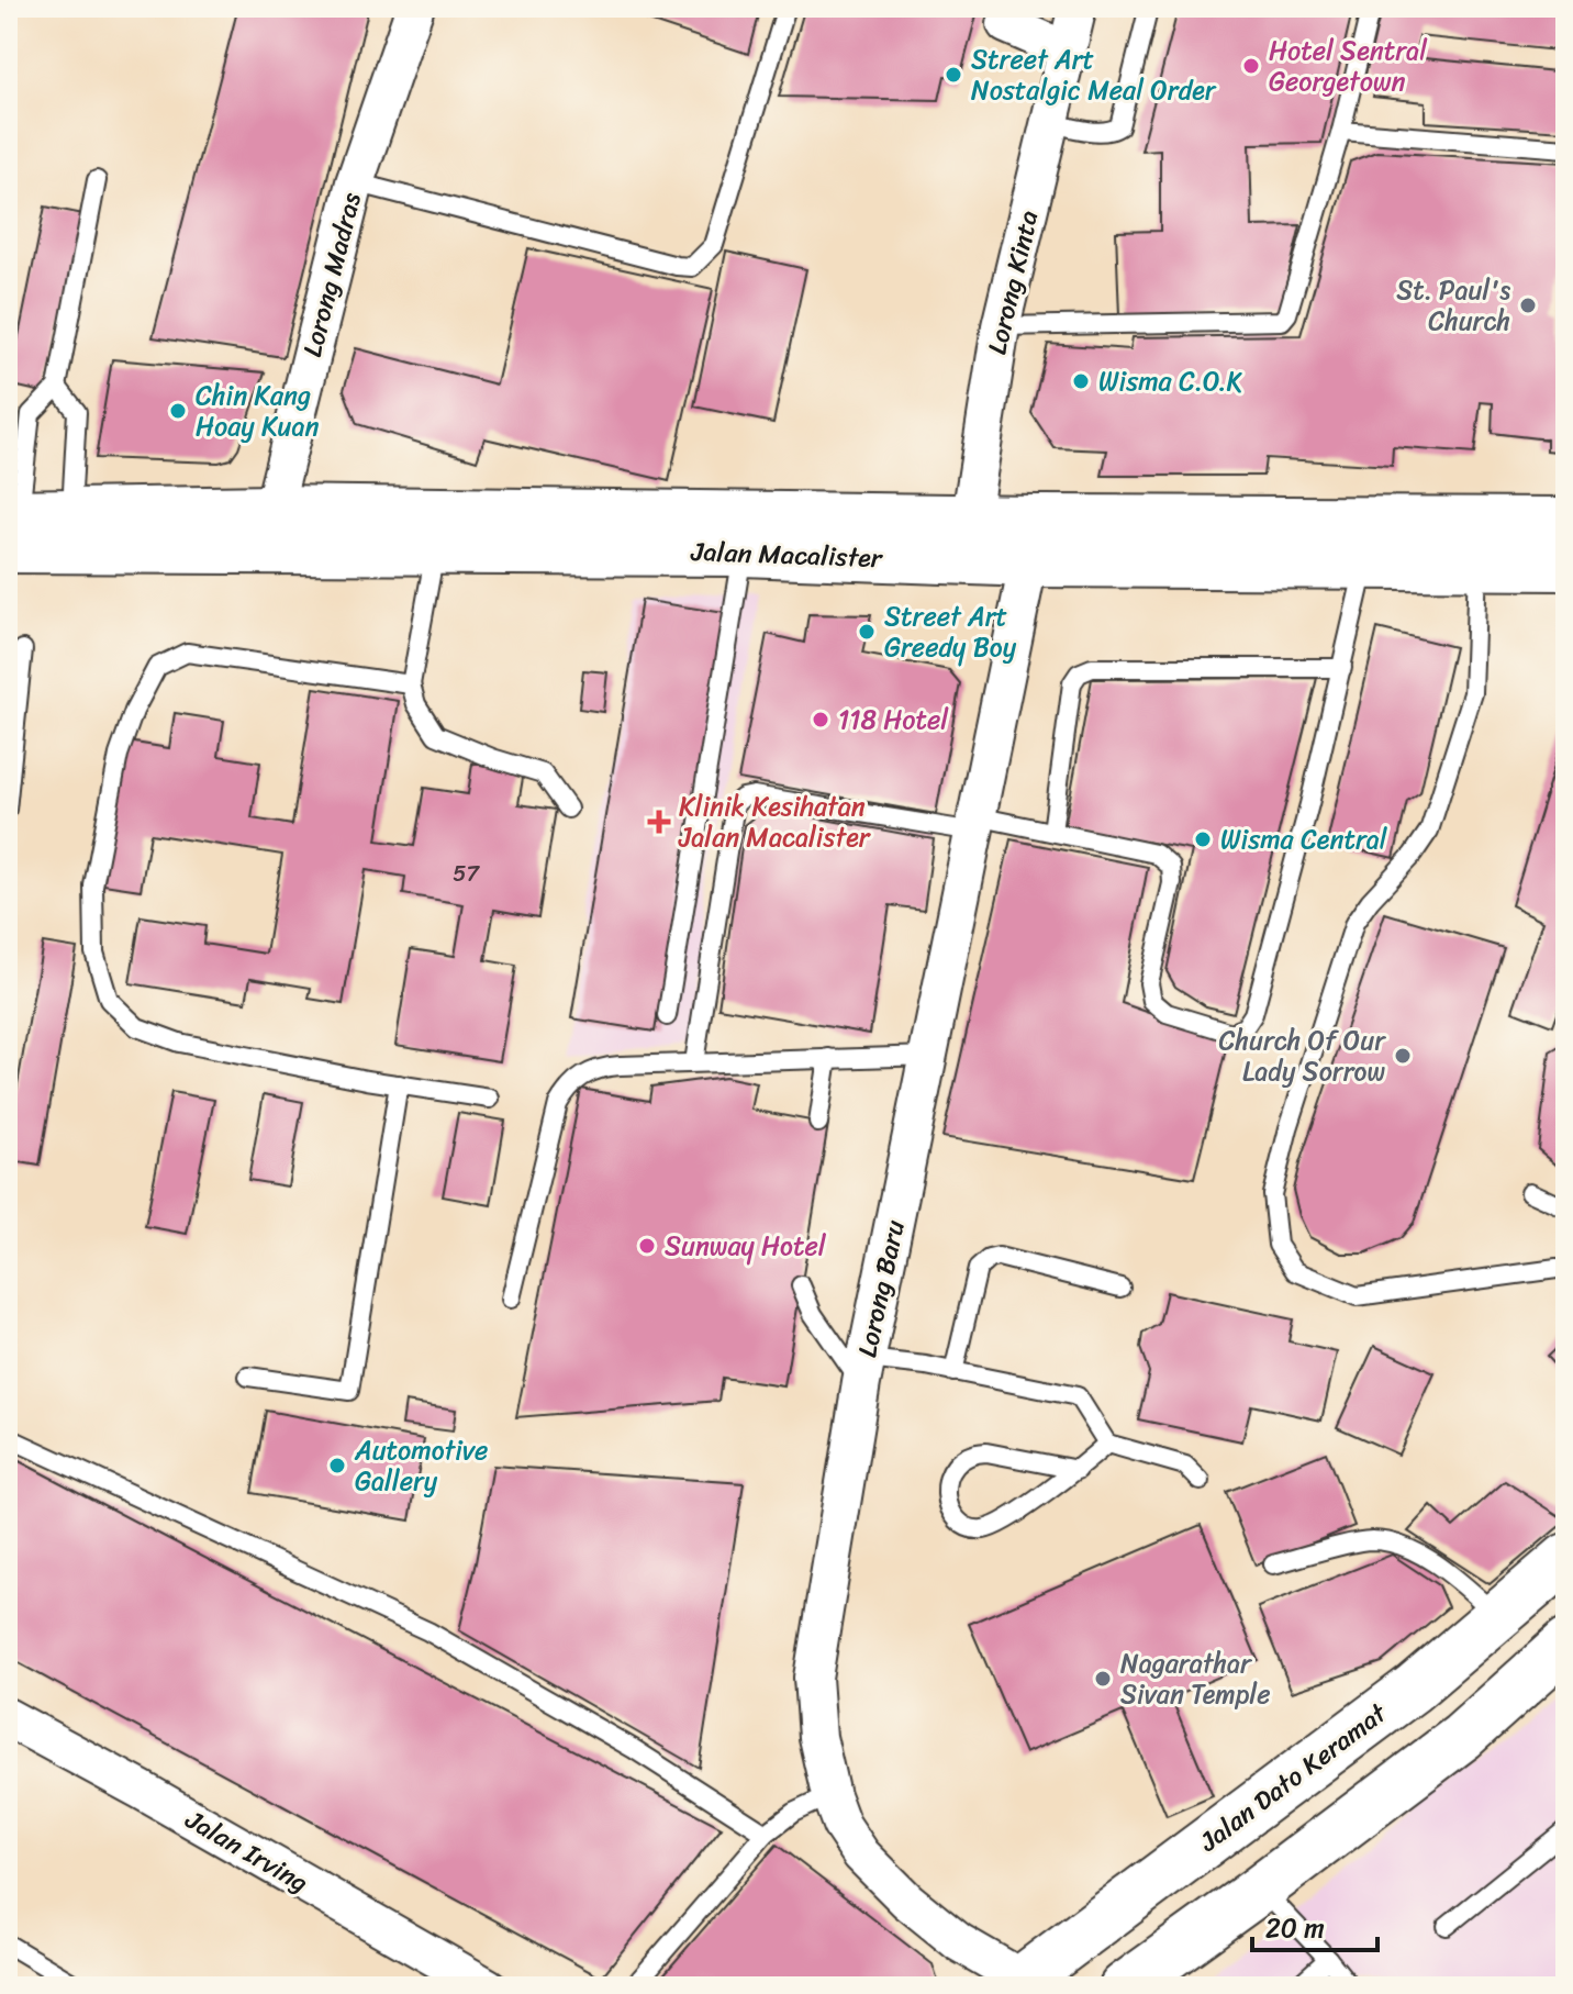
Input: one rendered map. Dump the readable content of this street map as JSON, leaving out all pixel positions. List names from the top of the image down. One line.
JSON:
{"streets":{"main road":["Jalan Macalister","Jalan Dato Keramat"],"street":["Lorong Madras","Lorong Kinta","Lorong Baru","Jalan Irving"]},"crossings":[["Lorong Madras","Jalan Macalister"],["Lorong Kinta","Jalan Macalister"],["Jalan Macalister","Lorong Baru"],["Lorong Baru","Jalan Dato Keramat"]],"places":{"other":["Hotel Sentral Georgetown","Street Art Nostalgic Meal Order","St. Paul's Church","Wisma C.O.K","Chin Kang Hoay Kuan","Street Art Greedy Boy","118 Hotel","Wisma Central","Church Of Our Lady Sorrow","Sunway Hotel","Automotive Gallery","Nagarathar Sivan Temple"],"health":["Klinik Kesihatan Jalan Macalister"]},"house_numbers":["57"],"scale_bar":"20 m"}
